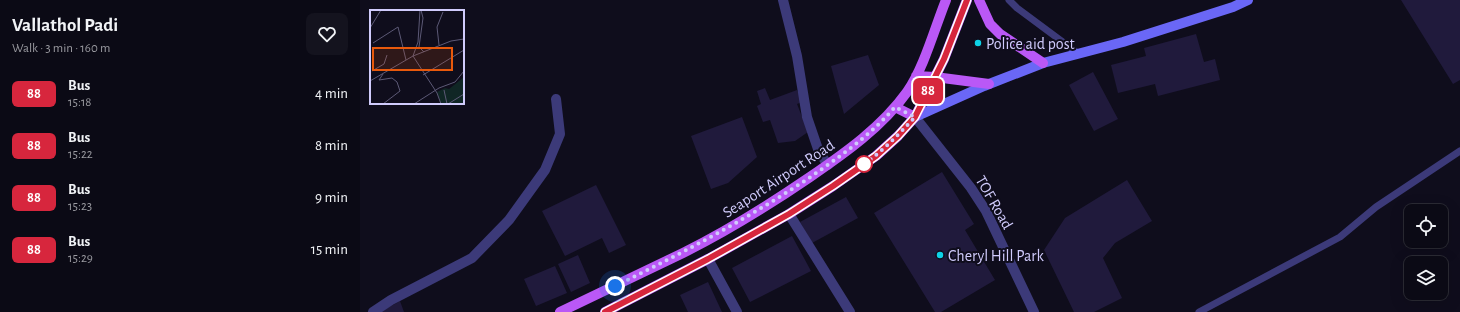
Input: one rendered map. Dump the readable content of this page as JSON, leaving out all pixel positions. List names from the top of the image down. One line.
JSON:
{"streets":{"main road":["Seaport Airport Road"],"street":["TOF Road"]},"crossings":[["Seaport Airport Road","TOF Road"]],"places":["Police aid post","Cheryl Hill Park"],"lines":["bus line 88"],"page":{"heading":["Vallathol Padi","Walk · 3 min · 160 m"],"on_map":"88","list":[{"mark":"88","name":"Bus","note":"15:18","value":"4 min"},{"mark":"88","name":"Bus","note":"15:22","value":"8 min"},{"mark":"88","name":"Bus","note":"15:23","value":"9 min"},{"mark":"88","name":"Bus","note":"15:29","value":"15 min"}]}}
